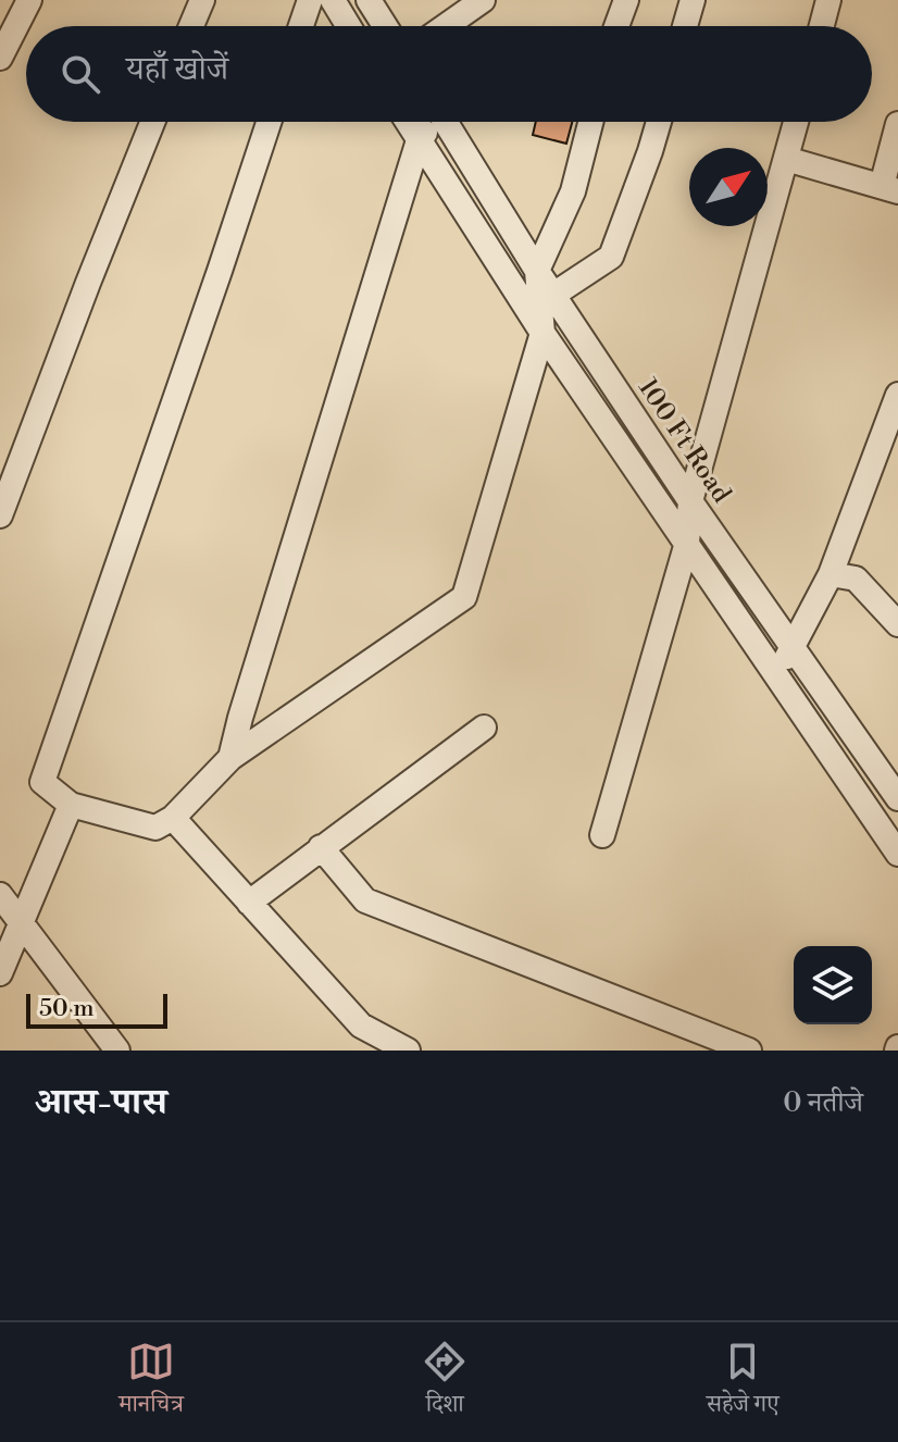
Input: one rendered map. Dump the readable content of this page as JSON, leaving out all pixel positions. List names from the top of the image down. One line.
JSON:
{"streets":{"street":["100 Ft Road"]},"scale_bar":"50 m","north":"top right","page":{"search":"यहाँ खोजें","scale":"50 m","heading":["आस-पास","0 नतीजे"],"nav":["मानचित्र","दिशा","सहेजे गए"]}}
